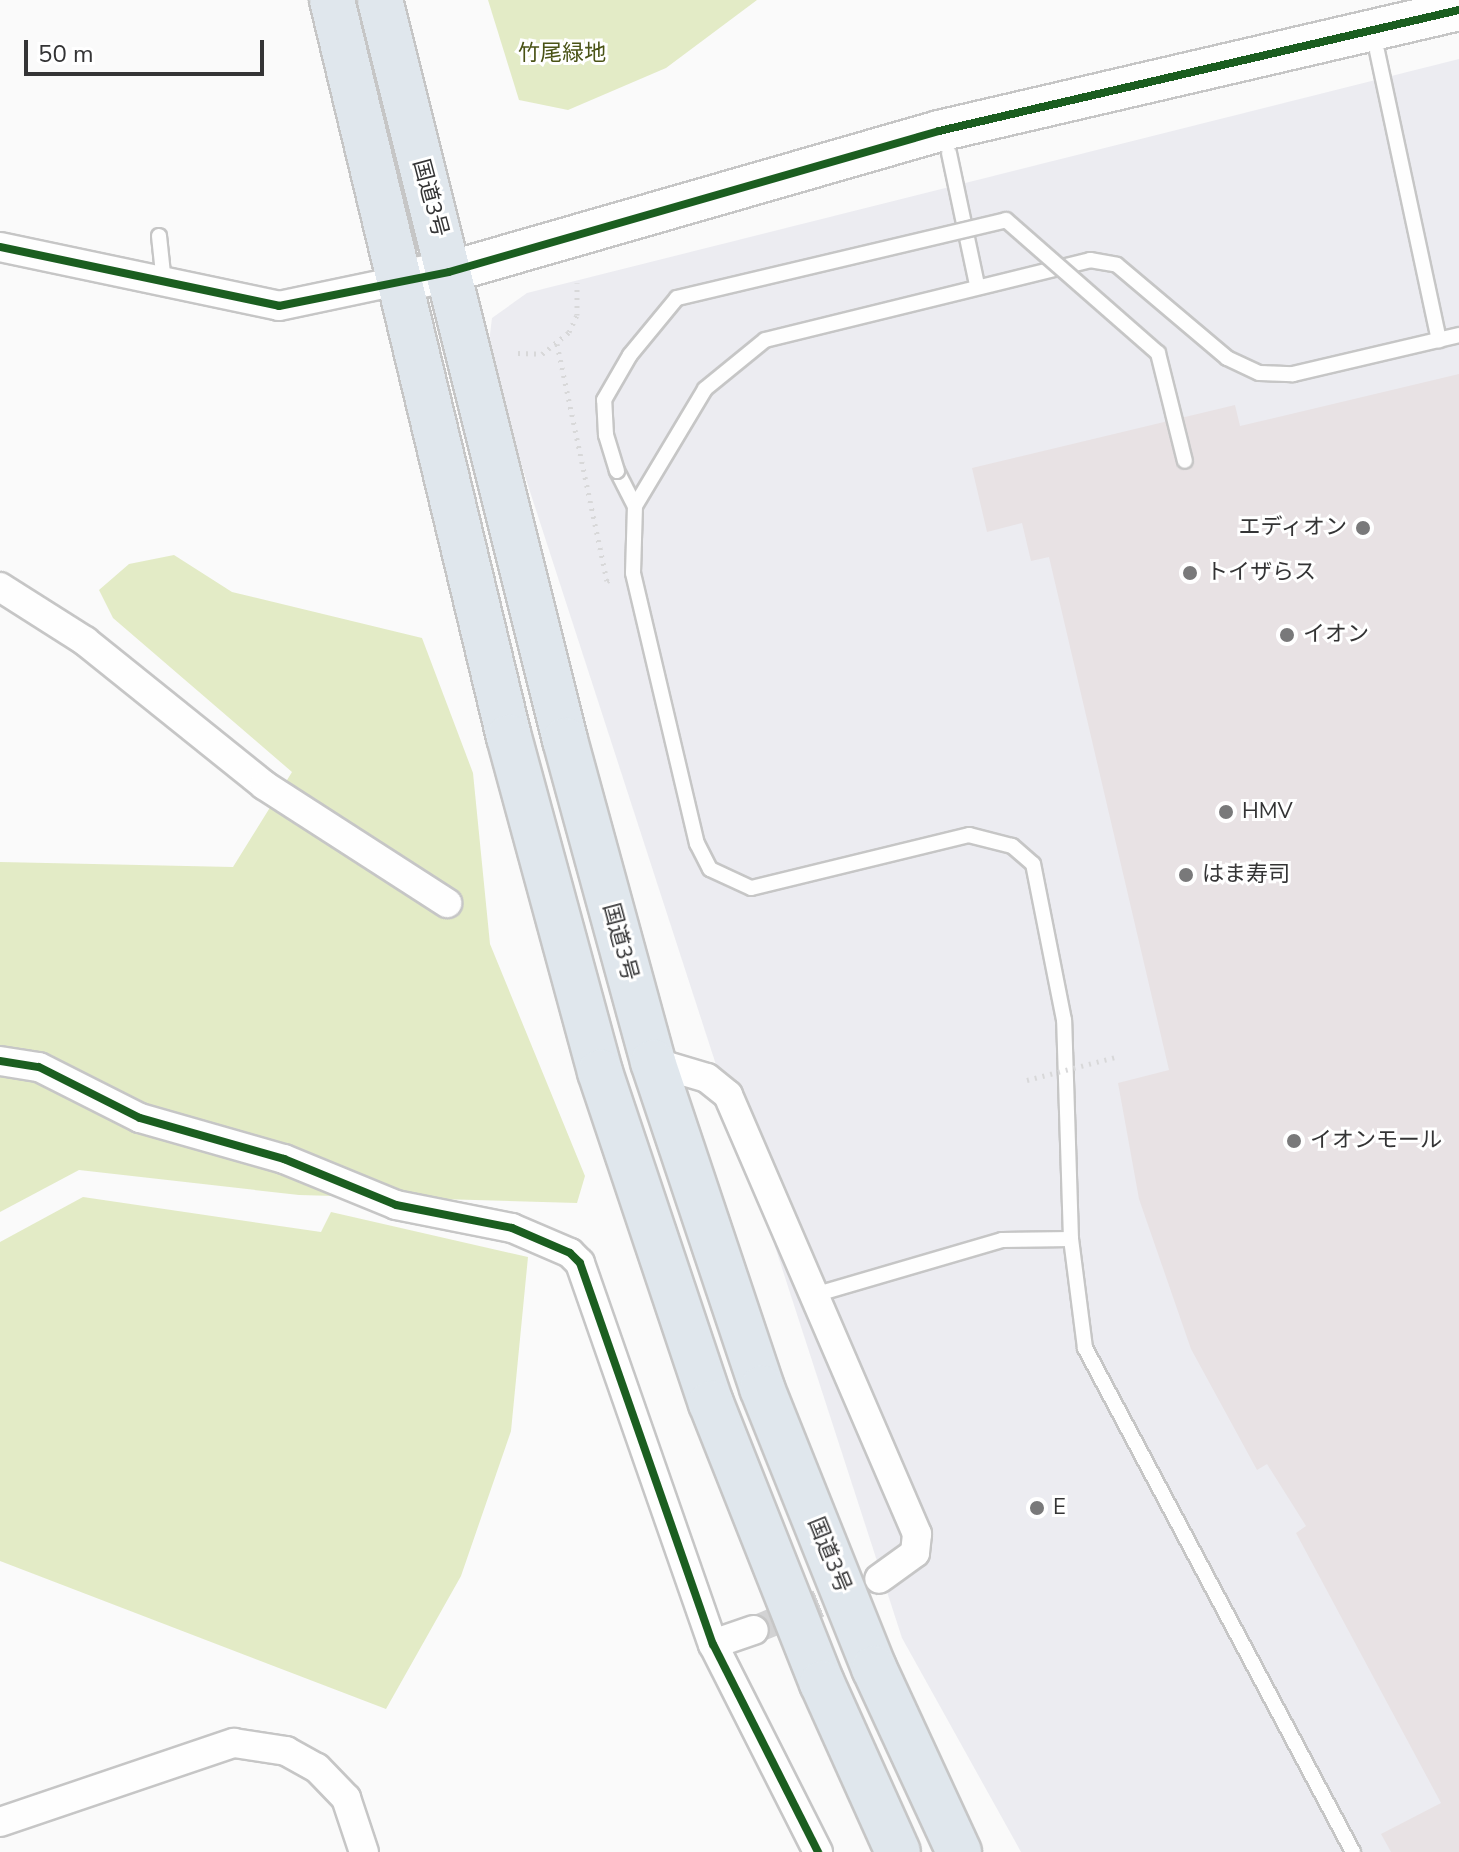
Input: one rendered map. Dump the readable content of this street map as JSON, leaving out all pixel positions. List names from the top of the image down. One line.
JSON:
{"streets":{"highway":["国道3号"]},"parks":["竹尾緑地"],"places":["エディオン","トイザらス","イオン","HMV","はま寿司","イオンモール","E"],"scale_bar":"50 m"}
